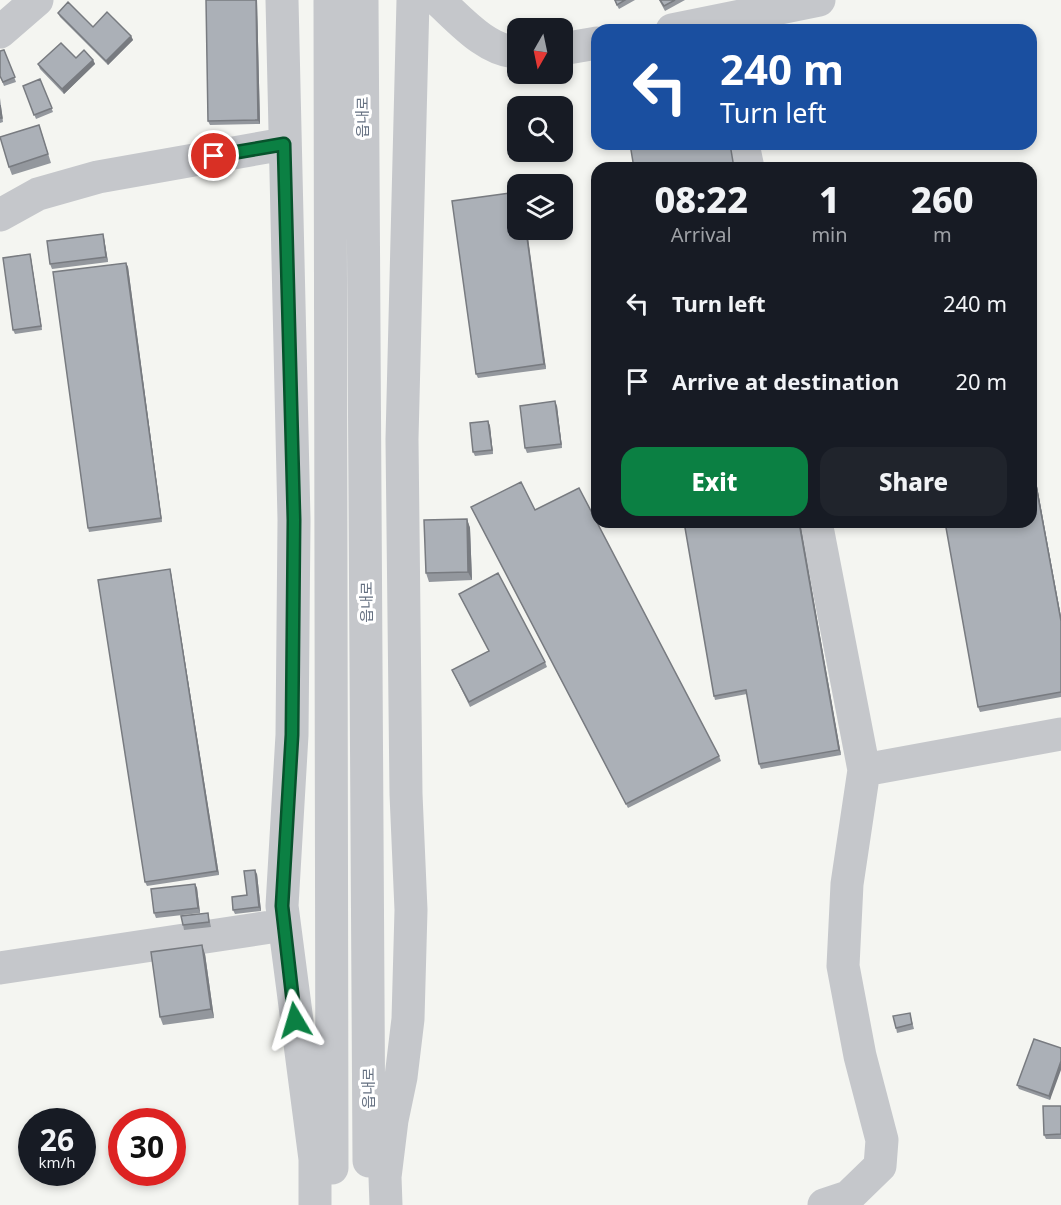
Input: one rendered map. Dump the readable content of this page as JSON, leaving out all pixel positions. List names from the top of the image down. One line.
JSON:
{"streets":{"street":["읍내로"]},"north":"bottom","page":{"turn":["240 m","Turn left"],"eta":["08:22","Arrival","1","min","260","m"],"list":[{"name":"Turn left","value":"240 m"},{"name":"Arrive at destination","value":"20 m"}],"buttons":["Exit","Share"],"speed":"26 km/h","limit":"30"}}
